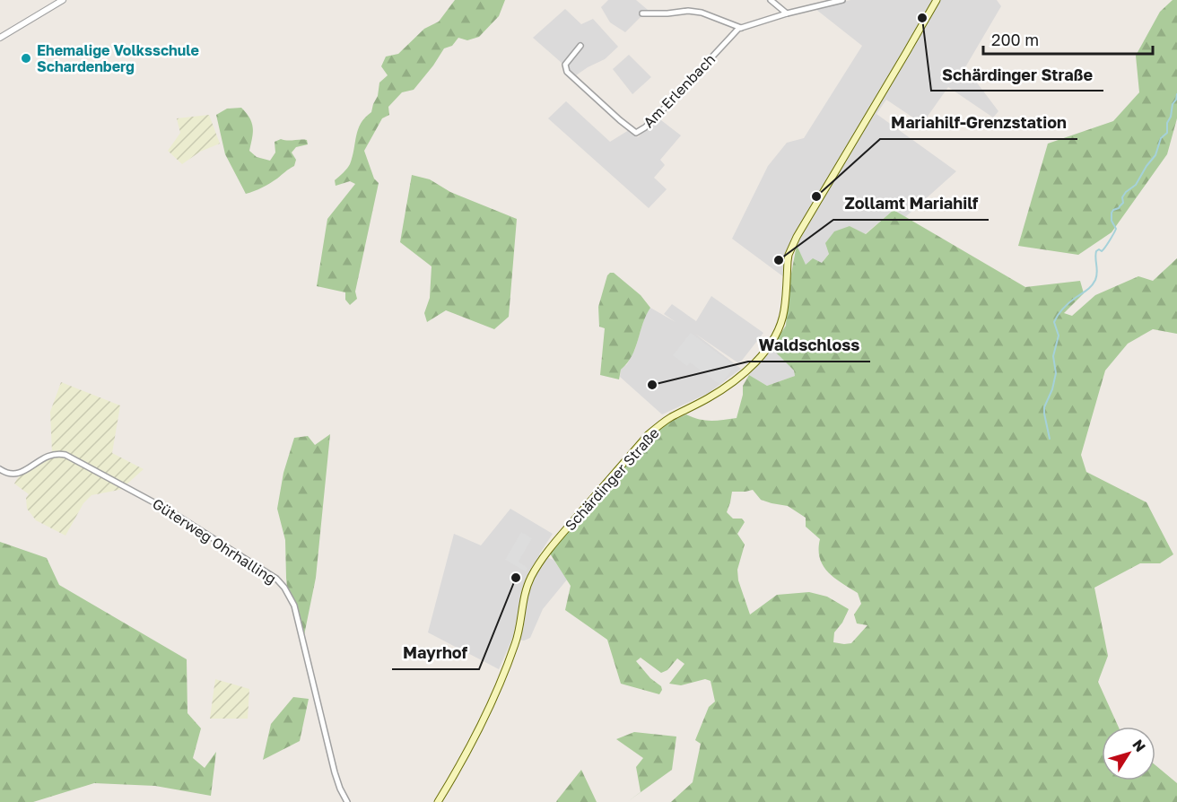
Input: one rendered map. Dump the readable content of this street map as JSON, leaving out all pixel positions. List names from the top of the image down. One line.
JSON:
{"streets":{"main road":["Schärdinger Straße"],"street":["Am Erlenbach","Güterweg Ohrhalling"]},"places":["Schärdinger Straße","Ehemalige Volksschule Schardenberg","Mariahilf-Grenzstation","Zollamt Mariahilf","Waldschloss","Mayrhof"],"scale_bar":"200 m","north":"top right"}
